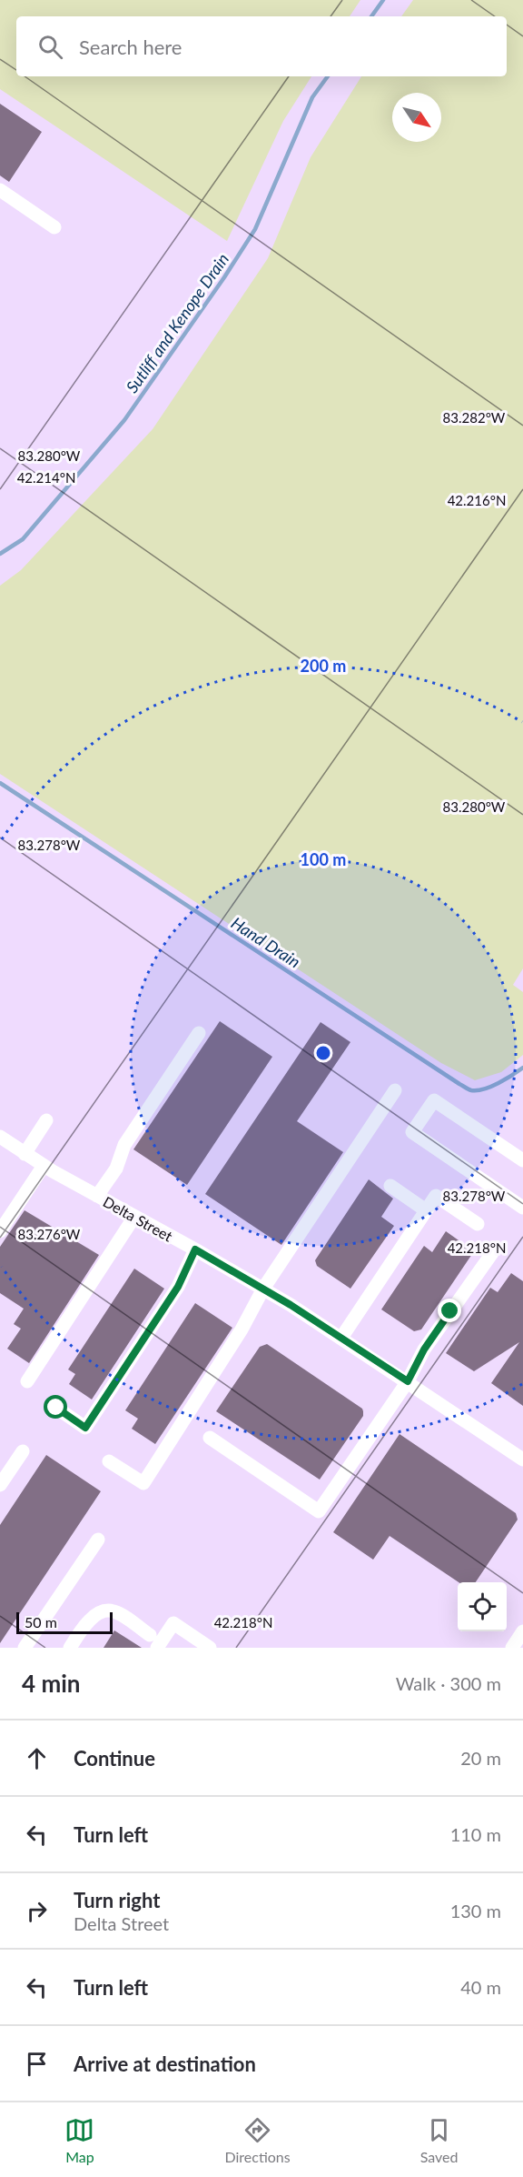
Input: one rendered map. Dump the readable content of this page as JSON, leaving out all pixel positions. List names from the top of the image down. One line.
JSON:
{"streets":{"street":["Delta Street"]},"water":["Sutliff and Kenope Drain","Hand Drain"],"scale_bar":"50 m","north":"bottom right","page":{"search":"Search here","scale":"50 m","heading":["4 min","Walk · 300 m"],"list":[["Continue","20 m"],["Turn left","110 m"],["Turn right","Delta Street","130 m"],["Turn left","40 m"],"Arrive at destination"],"nav":["Map","Directions","Saved"]},"coordinates":["83.282°W","83.280°W","42.214°N","42.216°N","83.278°W","83.276°W","42.218°N"],"rings":["200 m","100 m"]}
